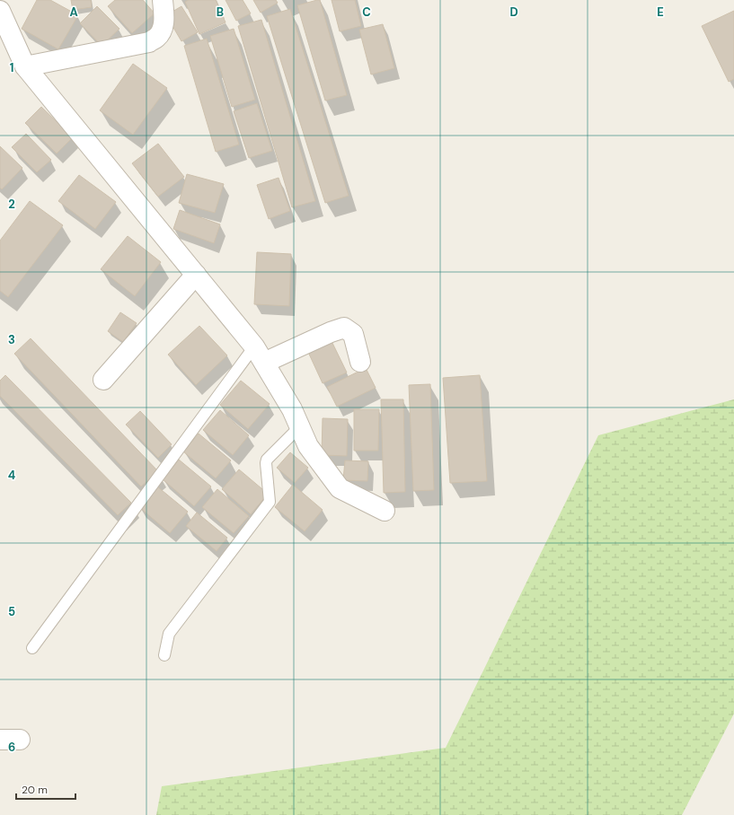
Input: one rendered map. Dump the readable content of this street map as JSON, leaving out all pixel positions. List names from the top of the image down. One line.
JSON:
{"scale_bar":"20 m","grid":{"columns":["A","B","C","D","E"],"rows":["1","2","3","4","5","6"]}}
